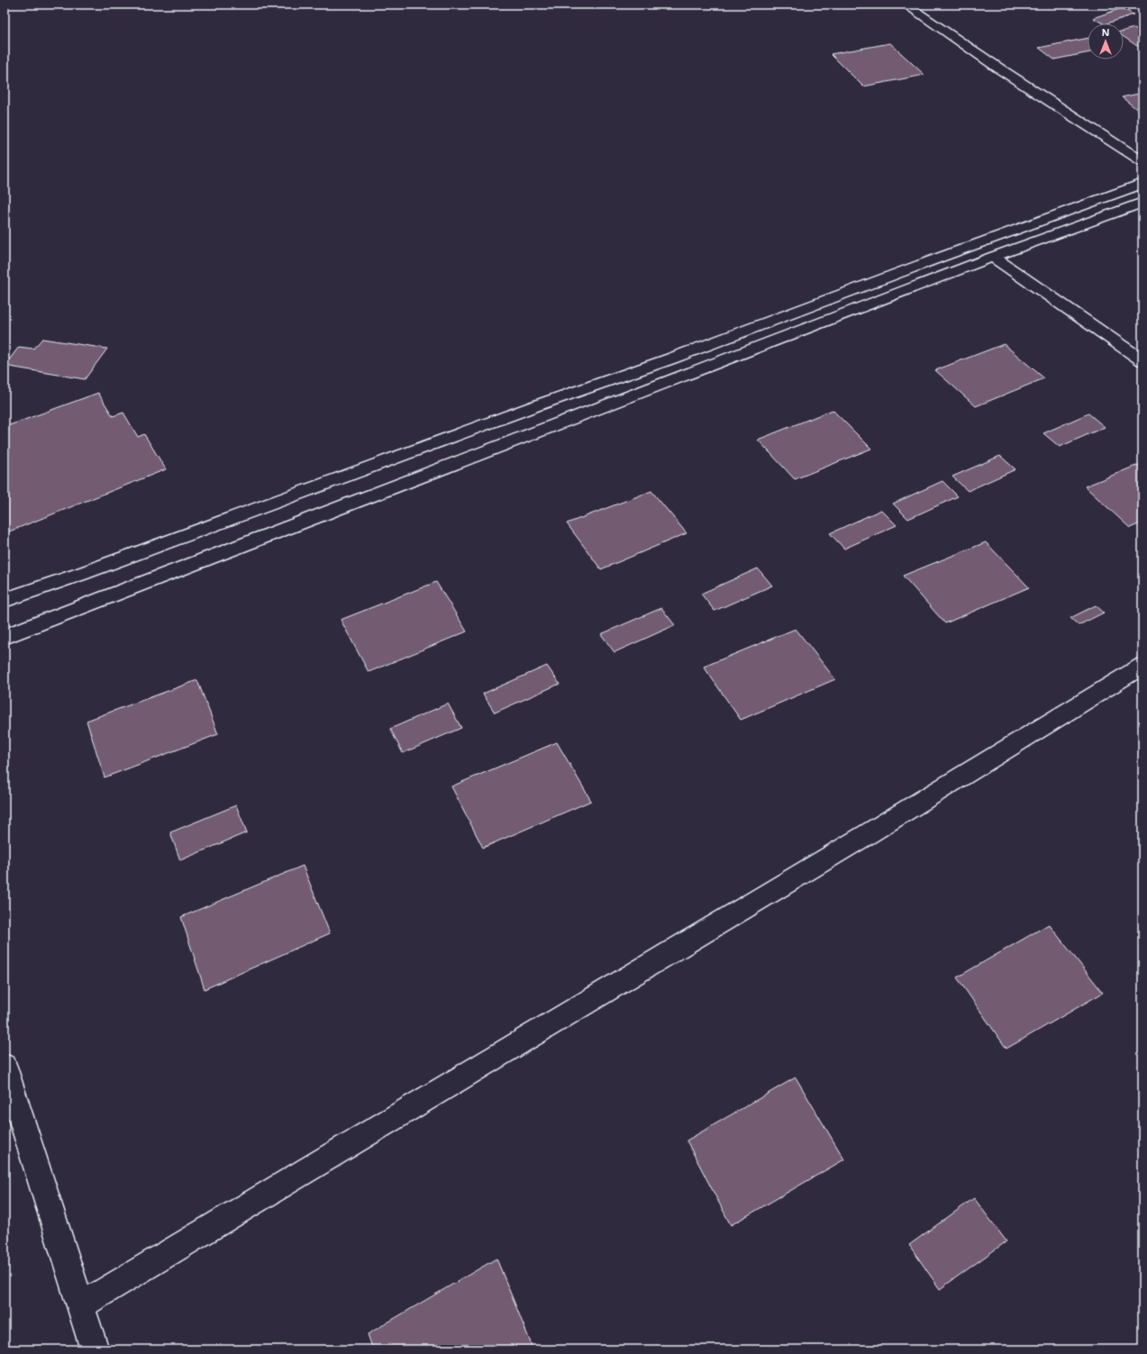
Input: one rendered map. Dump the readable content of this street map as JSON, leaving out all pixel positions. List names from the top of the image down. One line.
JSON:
{"north":"top"}
